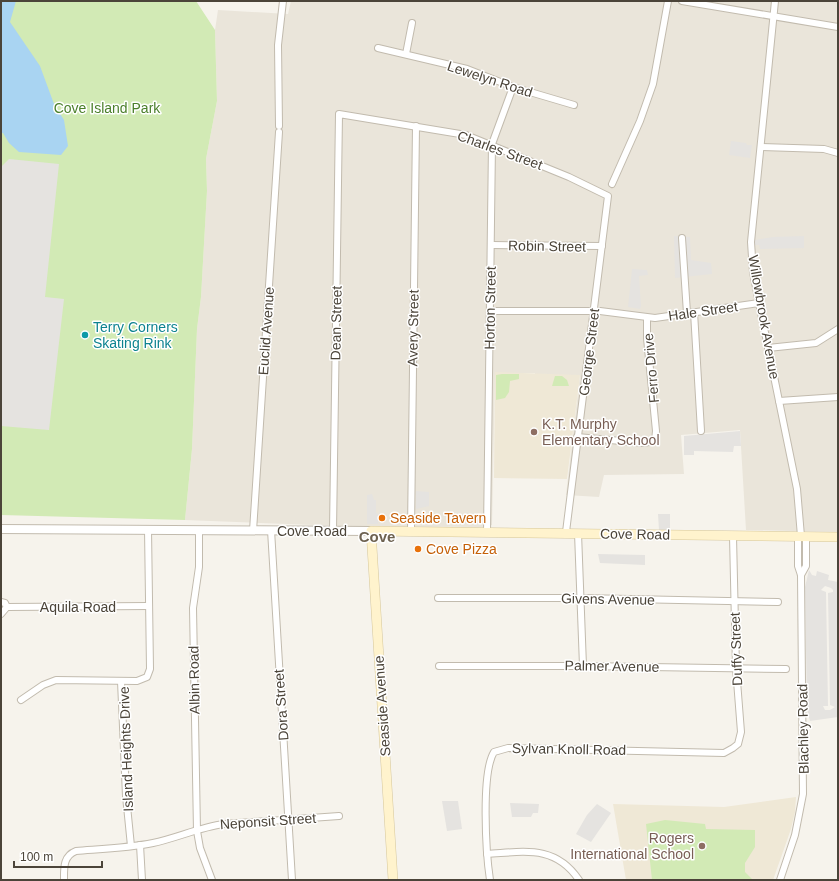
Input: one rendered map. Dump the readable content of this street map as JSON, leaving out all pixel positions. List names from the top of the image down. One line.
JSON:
{"streets":{"main road":["Cove Road","Seaside Avenue"],"street":["Lewelyn Road","Charles Street","Robin Street","Horton Street","Hale Street","Willowbrook Avenue","Dean Street","Avery Street","Euclid Avenue","George Street","Ferro Drive","Givens Avenue","Aquila Road","Duffy Street","Palmer Avenue","Albin Road","Dora Street","Blachley Road","Island Heights Drive","Sylvan Knoll Road","Neponsit Street"]},"crossings":[["Lewelyn Road","Horton Street"],["Charles Street","Horton Street"],["Charles Street","Dean Street"],["Charles Street","Avery Street"],["Charles Street","George Street"],["Robin Street","Horton Street"],["Robin Street","George Street"],["Horton Street","Hale Street"],["Horton Street","Cove Road"],["Hale Street","Willowbrook Avenue"],["Hale Street","George Street"],["Hale Street","Ferro Drive"],["Willowbrook Avenue","Cove Road"],["Willowbrook Avenue","Blachley Road"],["Dean Street","Cove Road"],["Avery Street","Cove Road"],["Euclid Avenue","Cove Road"],["George Street","Ferro Drive"],["George Street","Cove Road"],["Cove Road","Duffy Street"],["Cove Road","Albin Road"],["Cove Road","Dora Street"],["Cove Road","Seaside Avenue"],["Cove Road","Blachley Road"],["Cove Road","Island Heights Drive"],["Givens Avenue","Duffy Street"],["Aquila Road","Island Heights Drive"],["Duffy Street","Palmer Avenue"],["Duffy Street","Sylvan Knoll Road"],["Albin Road","Neponsit Street"],["Dora Street","Neponsit Street"],["Island Heights Drive","Neponsit Street"]],"districts":["Cove"],"parks":["Cove Island Park"],"places":["Terry Corners Skating Rink","K.T. Murphy Elementary School","Seaside Tavern","Cove Pizza","Rogers International School"],"scale_bar":"100 m"}
